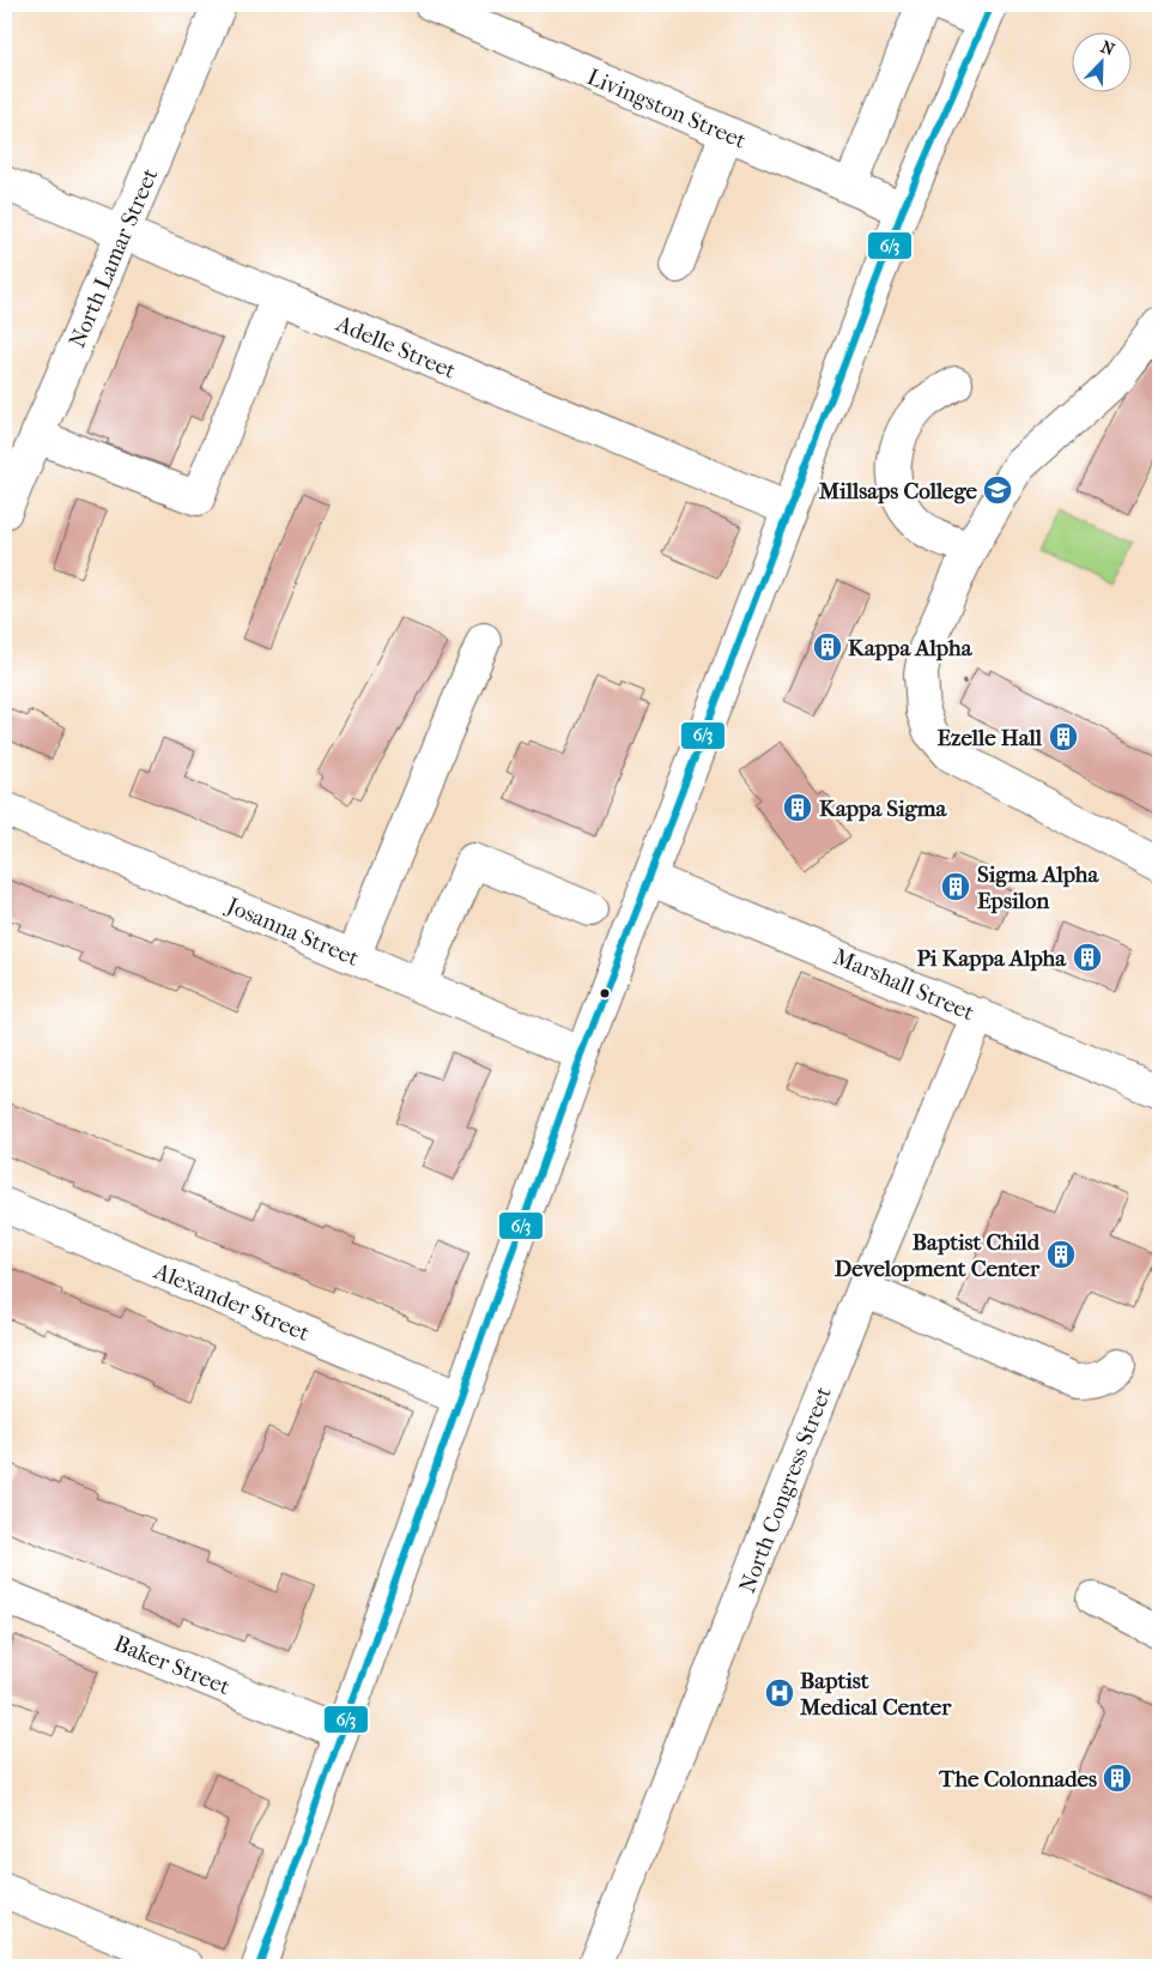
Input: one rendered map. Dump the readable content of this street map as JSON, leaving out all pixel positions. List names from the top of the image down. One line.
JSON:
{"streets":{"street":["Livingston Street","North Lamar Street","Adelle Street","Josanna Street","Marshall Street","Alexander Street","North Congress Street","Baker Street"]},"crossings":[["North Lamar Street","Adelle Street"],["Marshall Street","North Congress Street"]],"places":{"school or university":["Millsaps College"],"building":["Kappa Alpha","Ezelle Hall","Kappa Sigma","Sigma Alpha Epsilon","Pi Kappa Alpha","Baptist Child Development Center","The Colonnades"],"hospital":["Baptist Medical Center"]},"lines":["transit line 6/3"],"north":"top right"}
